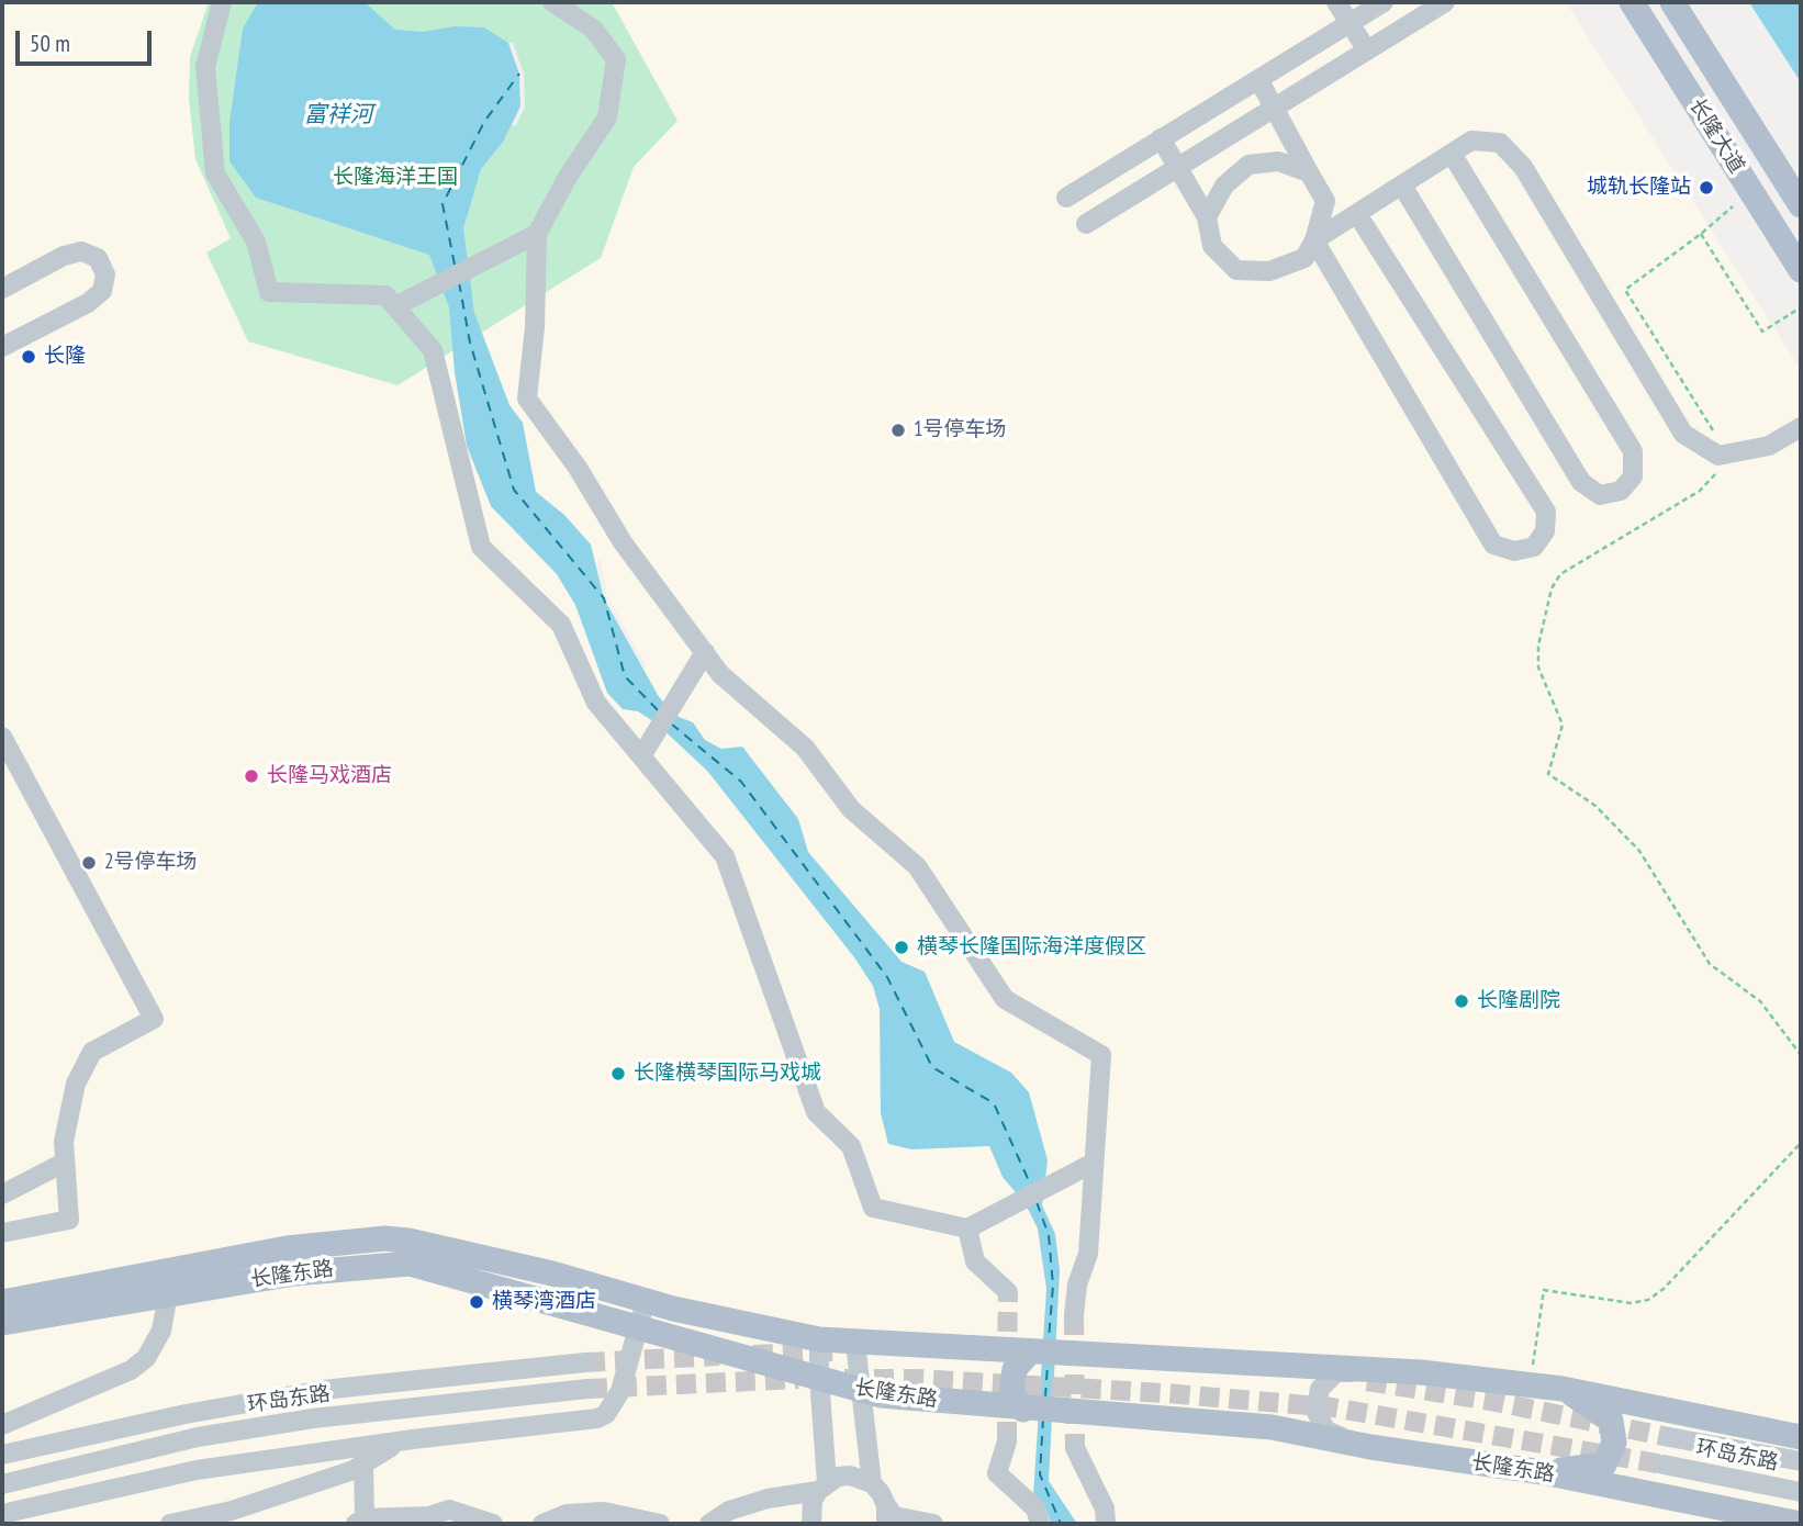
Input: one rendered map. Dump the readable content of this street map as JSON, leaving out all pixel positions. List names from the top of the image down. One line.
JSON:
{"streets":{"main road":["长隆大道","长隆东路"],"street":["环岛东路"]},"water":["富祥河"],"parks":["长隆海洋王国"],"places":["城轨长隆站","长隆","1号停车场","长隆马戏酒店","2号停车场","横琴长隆国际海洋度假区","长隆剧院","长隆横琴国际马戏城","横琴湾酒店"],"scale_bar":"50 m"}
